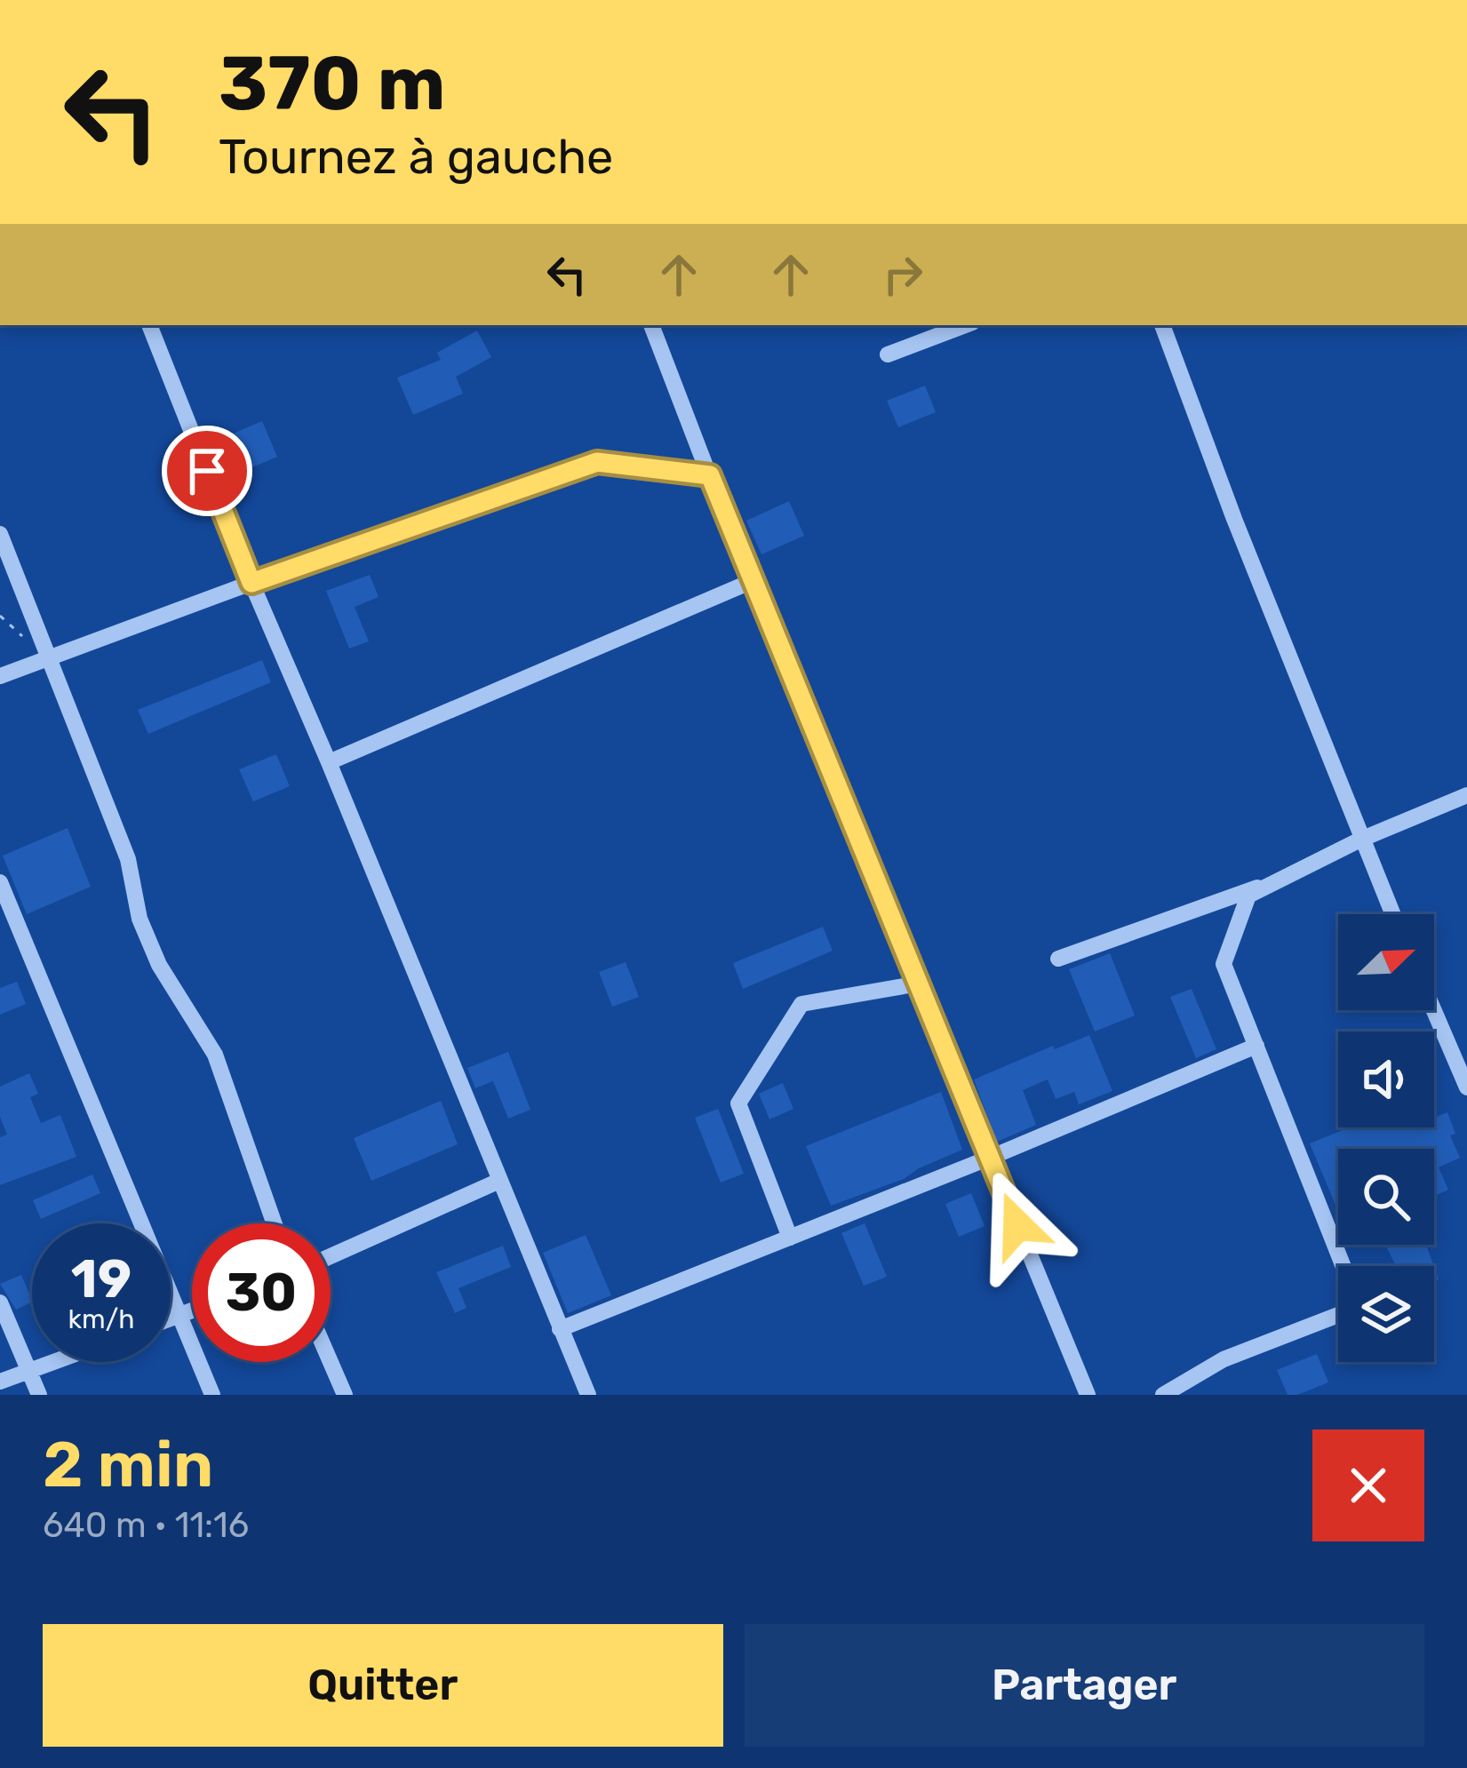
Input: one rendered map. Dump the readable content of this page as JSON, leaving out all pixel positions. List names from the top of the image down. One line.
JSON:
{"north":"top right","page":{"turn":["370 m","Tournez à gauche"],"speed":"19 km/h","limit":"30","heading":["2 min","640 m · 11:16"],"buttons":["Quitter","Partager"]}}
